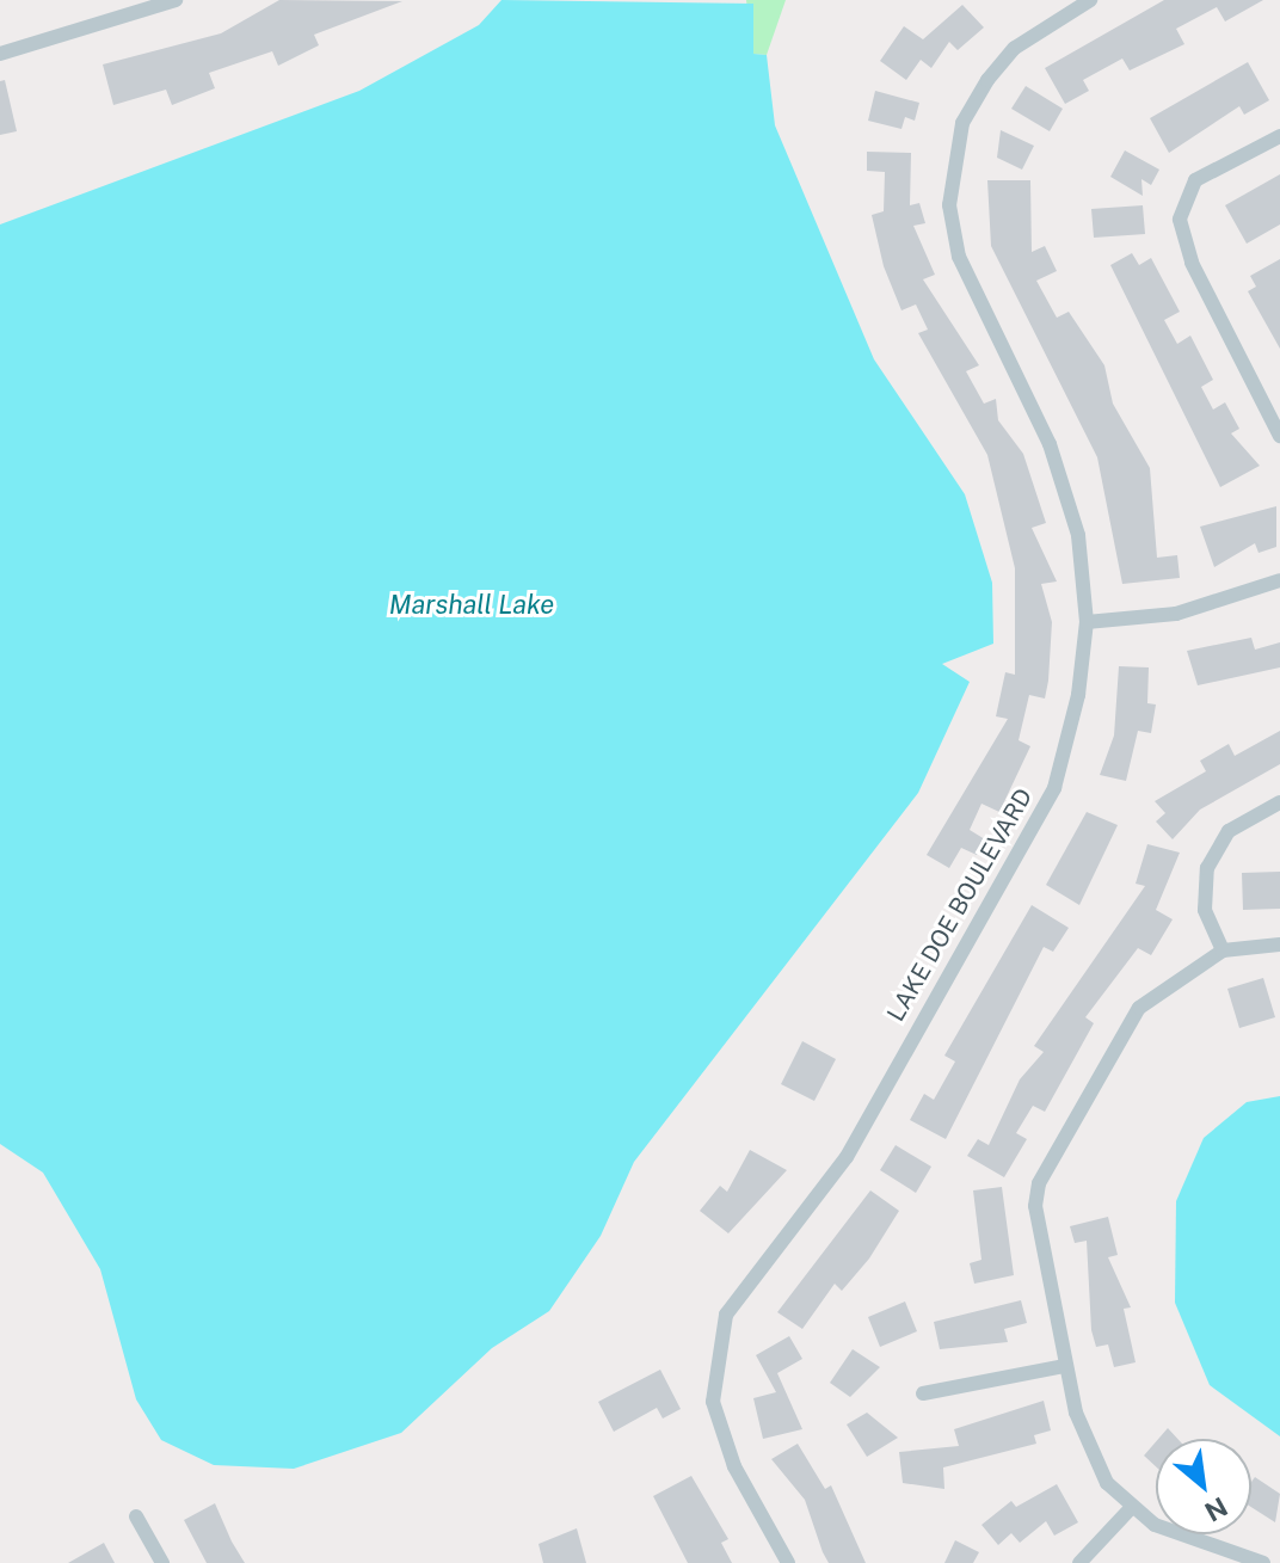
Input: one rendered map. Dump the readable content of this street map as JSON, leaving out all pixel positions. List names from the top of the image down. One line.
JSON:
{"streets":{"street":["LAKE DOE BOULEVARD"]},"water":["Marshall Lake"],"north":"bottom right"}
